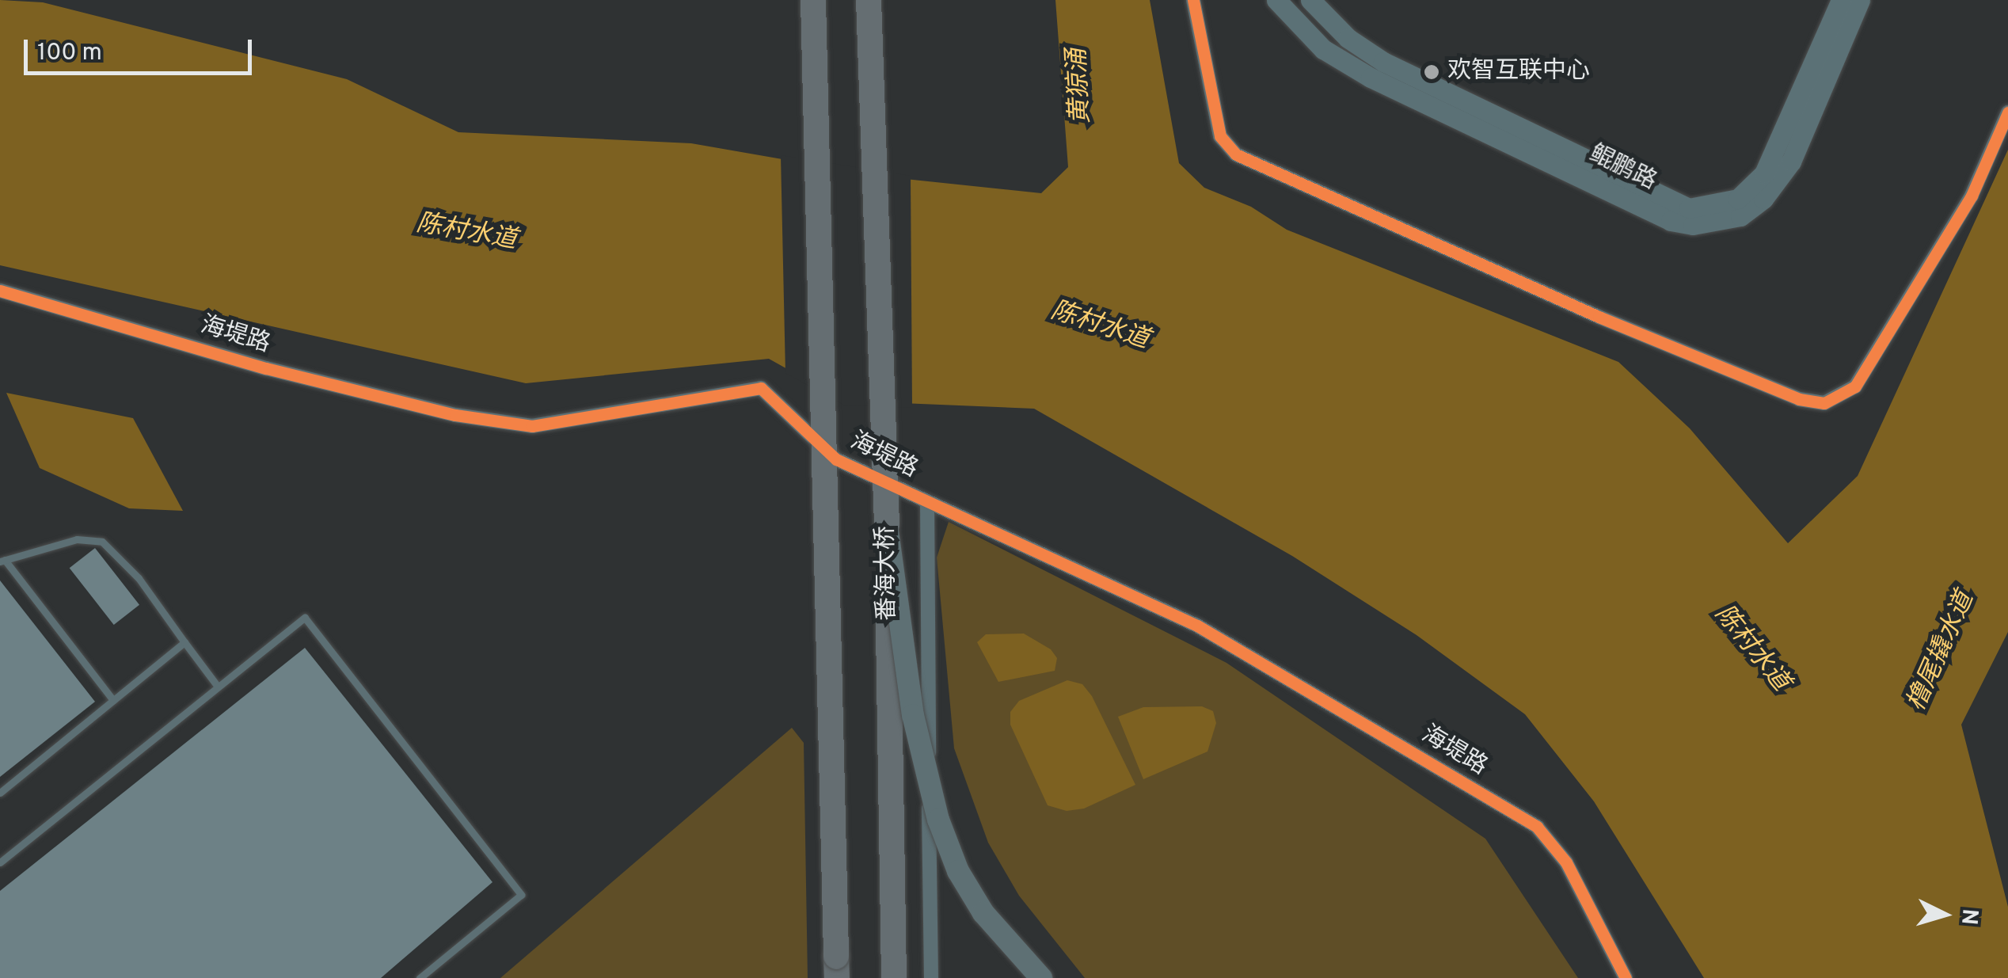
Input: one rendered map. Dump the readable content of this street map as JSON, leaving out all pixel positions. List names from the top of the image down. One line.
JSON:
{"streets":{"highway":["番海大桥"],"street":["鲲鹏路","海堤路"]},"water":["黄猄涌","陈村水道","橹尾撬水道"],"places":["欢智互联中心"],"scale_bar":"100 m","north":"right"}
